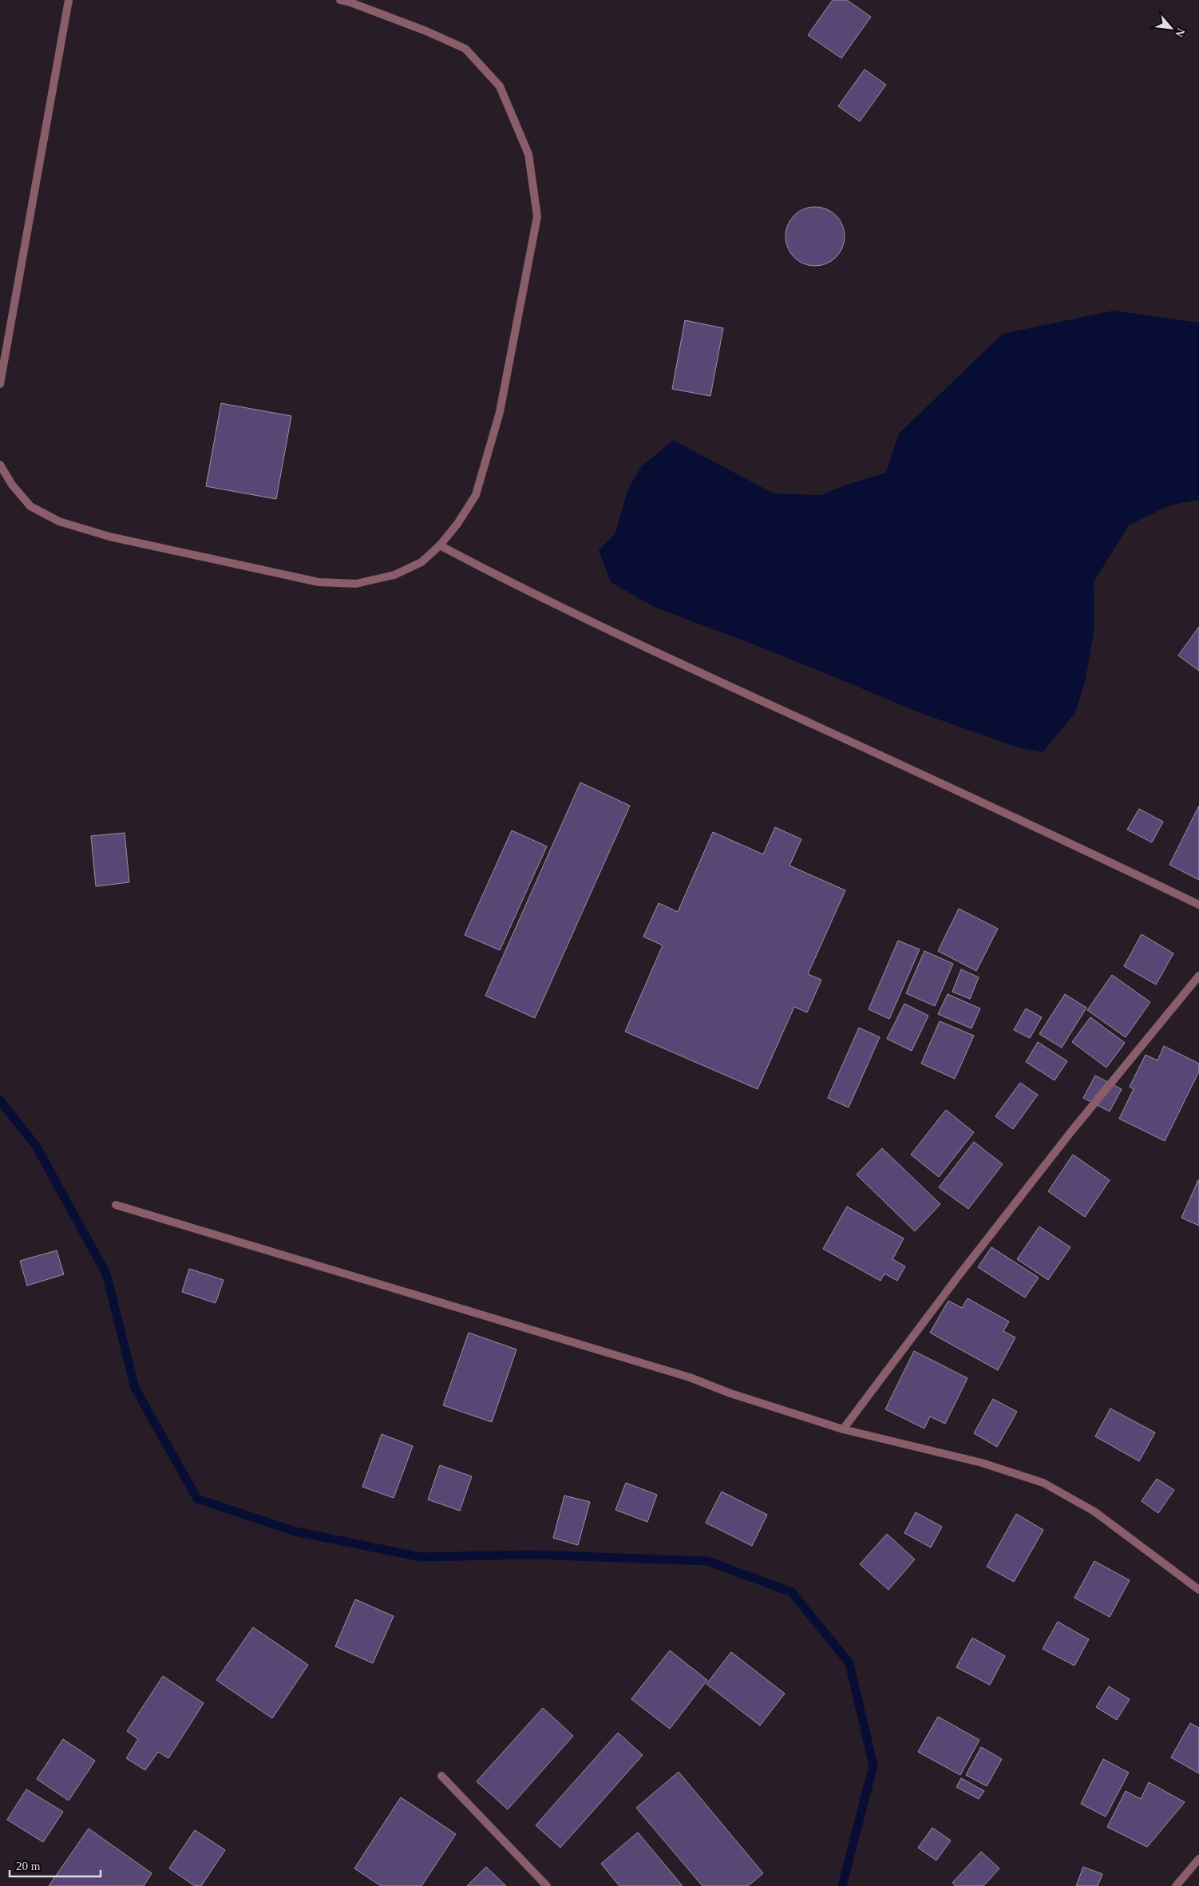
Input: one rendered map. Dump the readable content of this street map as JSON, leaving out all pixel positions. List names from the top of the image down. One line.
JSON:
{"scale_bar":"20 m","north":"bottom right"}
